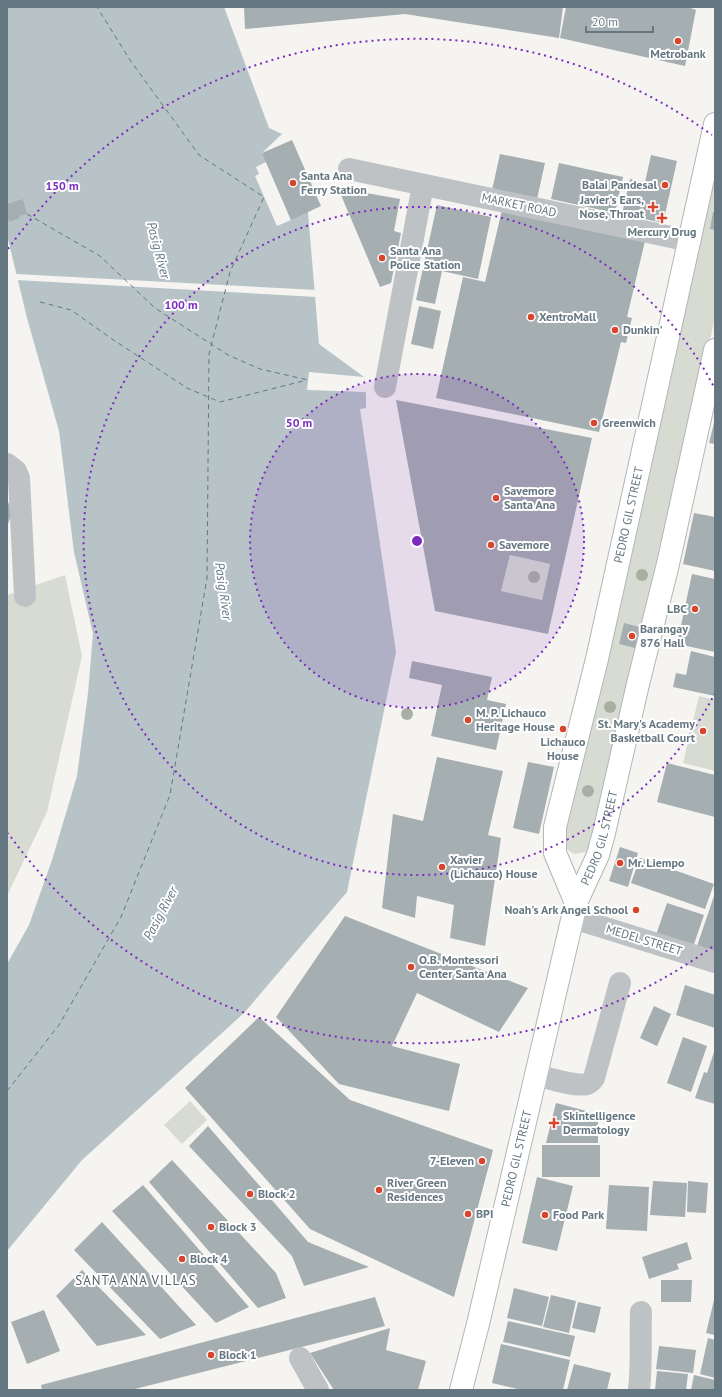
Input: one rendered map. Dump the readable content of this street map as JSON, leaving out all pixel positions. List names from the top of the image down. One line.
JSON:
{"streets":{"main road":["PEDRO GIL STREET"],"street":["MARKET ROAD","MEDEL STREET"]},"crossings":[["MARKET ROAD","PEDRO GIL STREET"],["PEDRO GIL STREET","MEDEL STREET"]],"districts":["SANTA ANA VILLAS"],"water":["Pasig River"],"places":{"other":["Metrobank","Santa Ana Ferry Station","Balai Pandesal","Santa Ana Police Station","XentroMall","Dunkin'","Greenwich","Savemore Santa Ana","Savemore","LBC","Barangay 876 Hall","M. P. Lichauco Heritage House","Lichauco House","St. Mary's Academy Basketball Court","Mr. Liempo","Xavier (Lichauco) House","Noah's Ark Angel School","O.B. Montessori Center Santa Ana","7-Eleven","River Green Residences","Block 2","BPI","Food Park","Block 3","Block 4","Block 1"],"health":["Javier's Ears, Nose, Throat","Mercury Drug","Skintelligence Dermatology"]},"scale_bar":"20 m","rings":["150 m","100 m","50 m"]}
